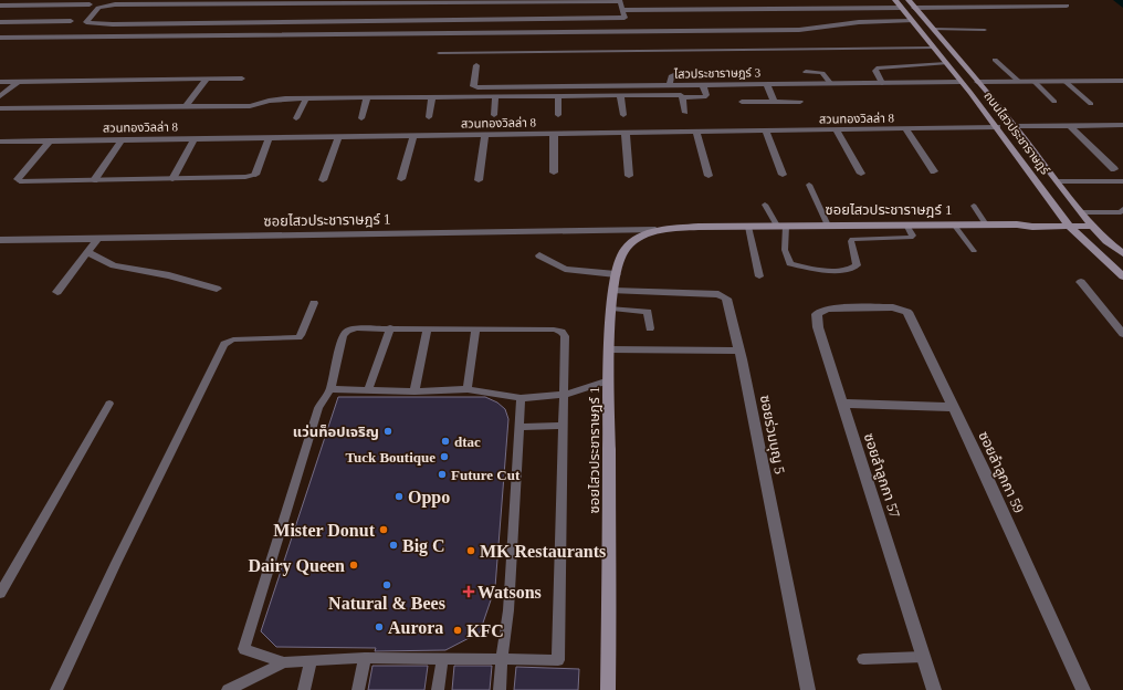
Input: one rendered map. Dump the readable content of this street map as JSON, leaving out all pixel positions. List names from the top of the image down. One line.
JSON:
{"streets":{"main road":["ถนนไสวประชาราษฎร์","ซอยไสวประชาราษฎร์ 1"],"street":["ไสวประชาราษฎร์ 3","สวนทองวิลล่า 8","ซอยร่วมบุญ 5","ซอยลำลูกกา 59","ซอยลำลูกกา 57"]},"crossings":[["ไสวประชาราษฎร์ 3","ถนนไสวประชาราษฎร์"],["สวนทองวิลล่า 8","ถนนไสวประชาราษฎร์"],["ถนนไสวประชาราษฎร์","ซอยไสวประชาราษฎร์ 1"],["ซอยไสวประชาราษฎร์ 1","ซอยร่วมบุญ 5"],["ซอยลำลูกกา 59","ซอยลำลูกกา 57"]],"places":{"other":["แว่นท็อปเจริญ","dtac","Tuck Boutique","Future Cut","Oppo","Mister Donut","Big C","MK Restaurants","Dairy Queen","Natural & Bees","Aurora","KFC"],"health":["Watsons"]}}
